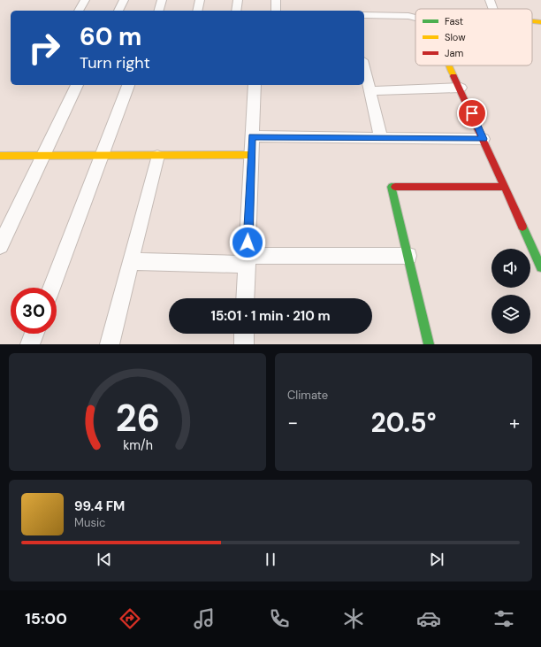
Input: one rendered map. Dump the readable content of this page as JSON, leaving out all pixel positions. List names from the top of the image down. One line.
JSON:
{"legend":["Fast","Slow","Jam"],"page":{"turn":["60 m","Turn right"],"limit":"30","trip":"15:01 · 1 min · 210 m","tile":"Climate","heat":["−","20.5°","+"],"song":["99.4 FM","Music"],"tabs":"15:00","gauge":["26","km/h"]}}
